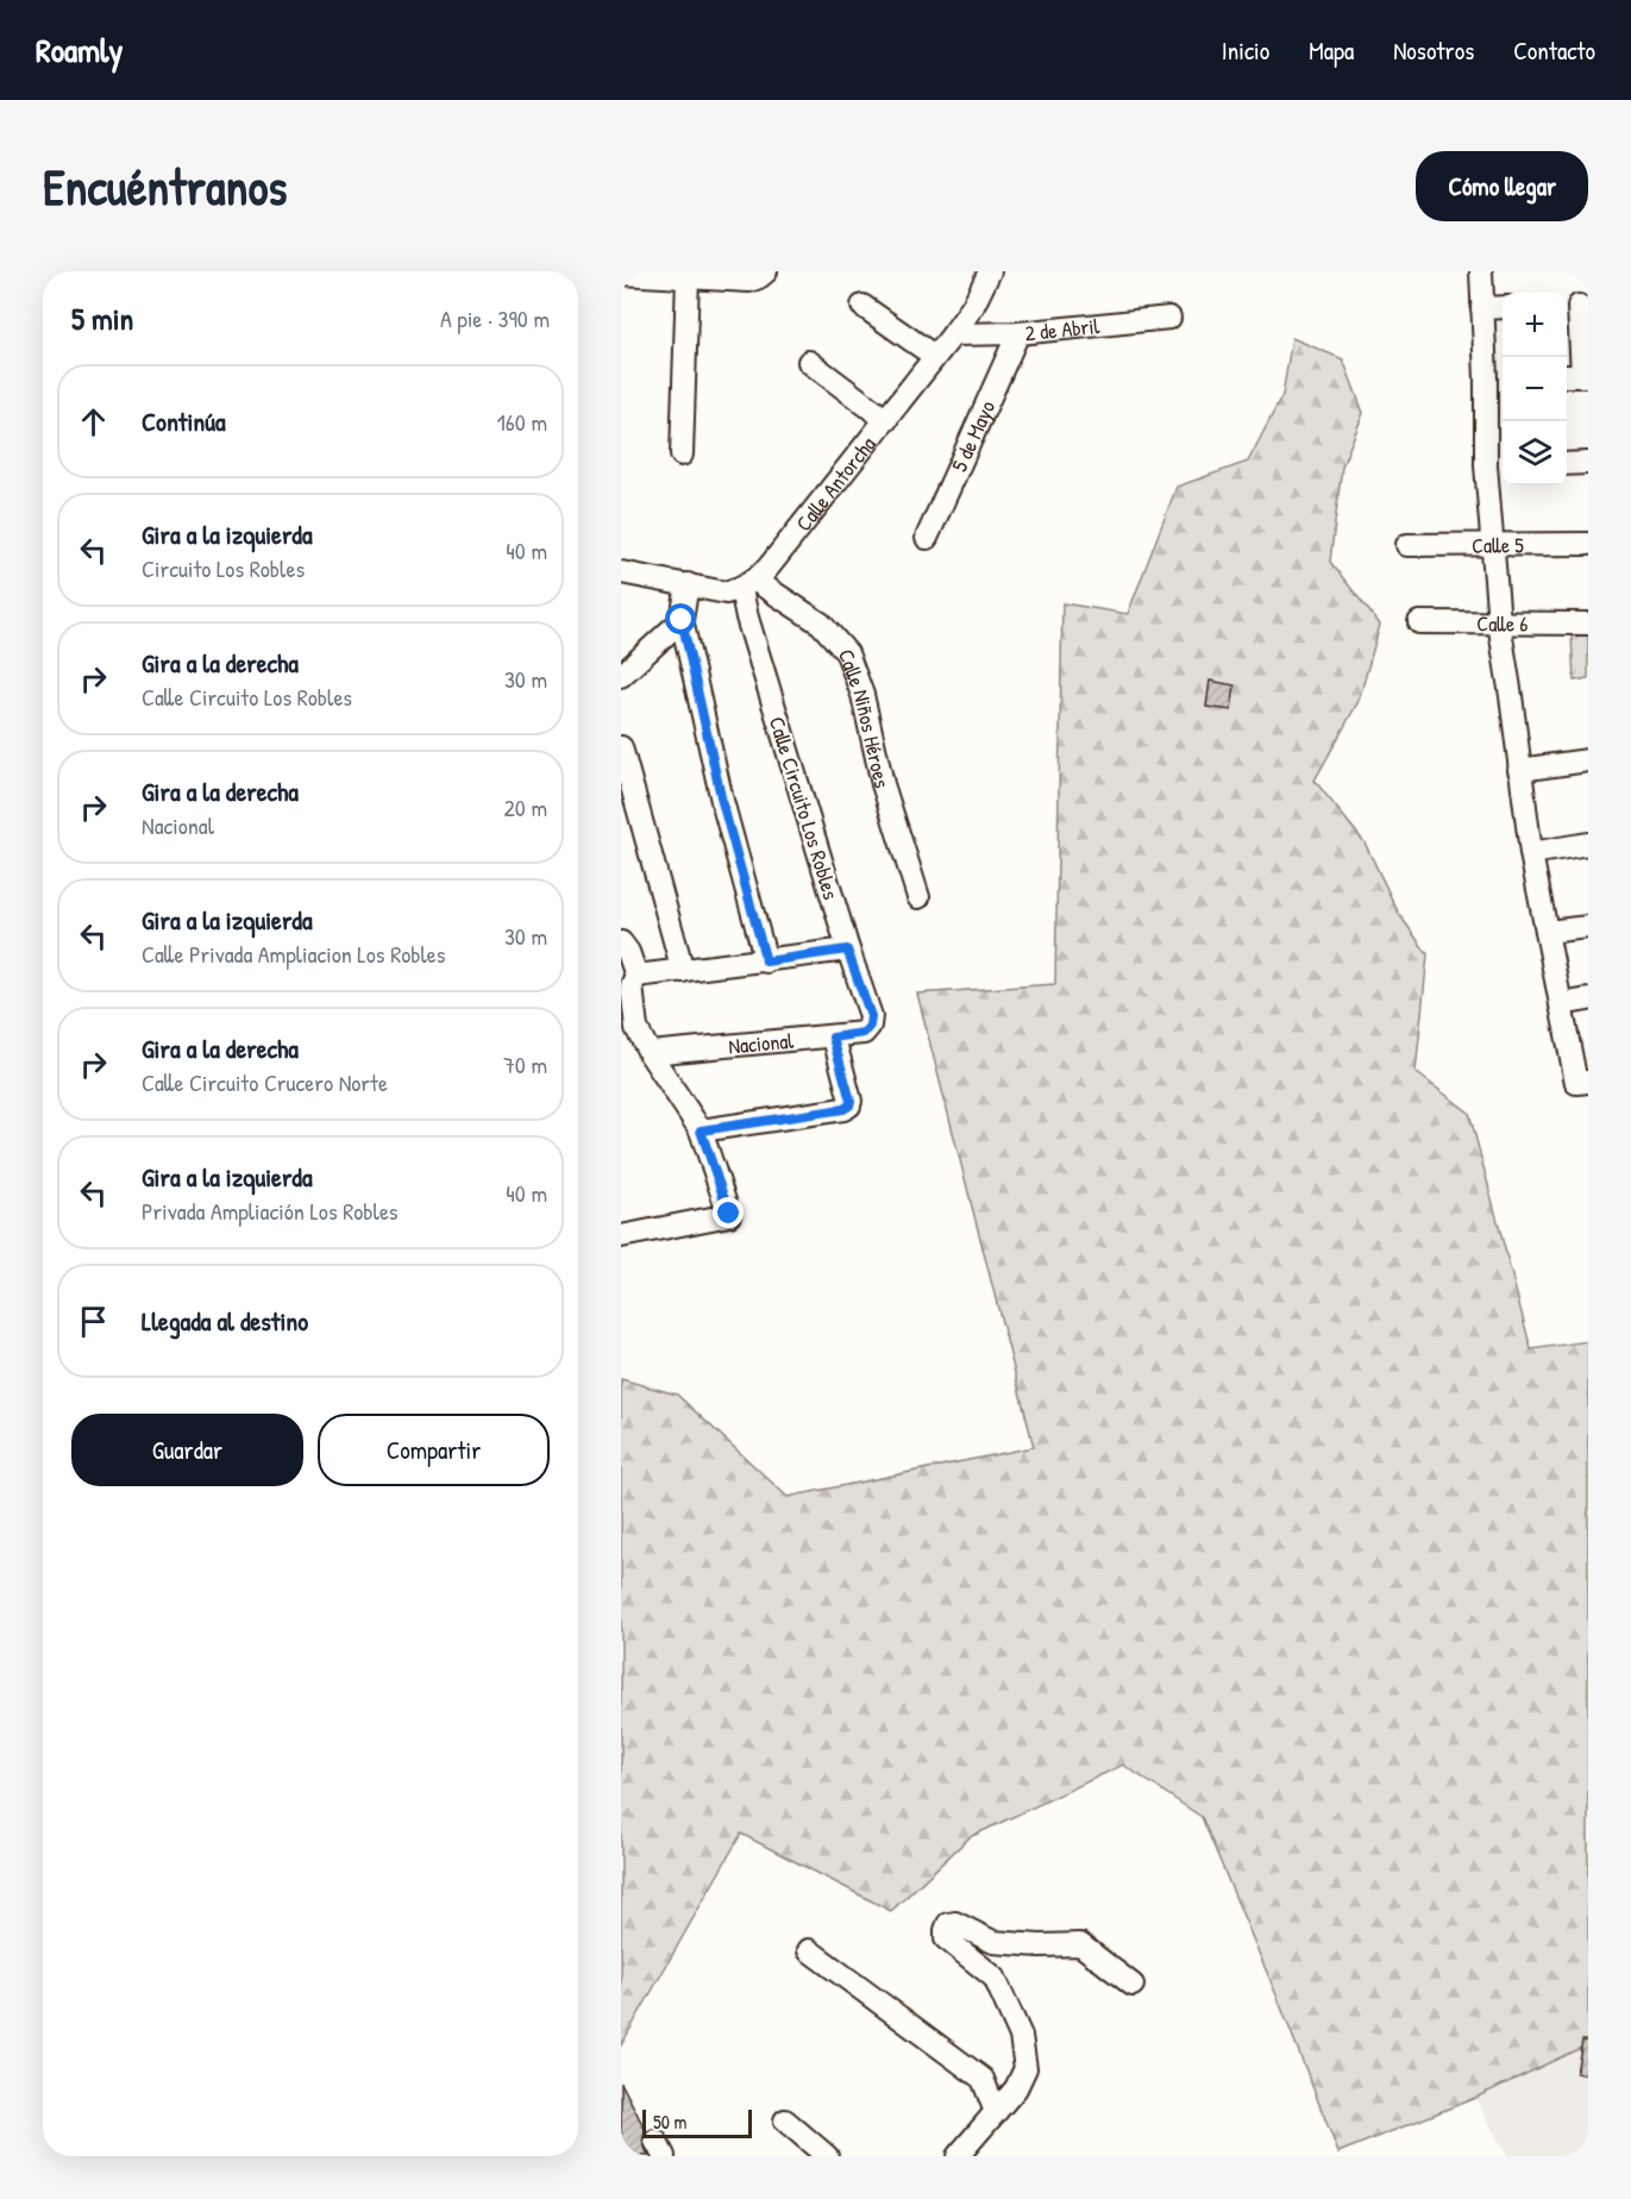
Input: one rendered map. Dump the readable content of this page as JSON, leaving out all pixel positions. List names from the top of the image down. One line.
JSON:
{"streets":{"street":["2 de Abril","5 de Mayo","Calle Antorcha","Calle 5","Calle 6","Calle Niños Héroes","Calle Circuito Los Robles","Nacional"]},"crossings":[["2 de Abril","5 de Mayo"],["2 de Abril","Calle Antorcha"],["Calle Antorcha","Calle Niños Héroes"],["Calle Antorcha","Calle Circuito Los Robles"],["Calle Niños Héroes","Calle Circuito Los Robles"],["Calle Circuito Los Robles","Nacional"]],"scale_bar":"50 m","page":{"header":"Roamly","nav":["Inicio","Mapa","Nosotros","Contacto"],"buttons":["Cómo llegar",["Guardar","Compartir"]],"title":"Encuéntranos","heading":["5 min","A pie · 390 m"],"map_buttons":["+","−"],"list":[["Continúa","160 m"],["Gira a la izquierda","Circuito Los Robles","40 m"],["Gira a la derecha","Calle Circuito Los Robles","30 m"],["Gira a la derecha","Nacional","20 m"],["Gira a la izquierda","Calle Privada Ampliacion Los Robles","30 m"],["Gira a la derecha","Calle Circuito Crucero Norte","70 m"],["Gira a la izquierda","Privada Ampliación Los Robles","40 m"],"Llegada al destino"],"scale":"50 m"}}
